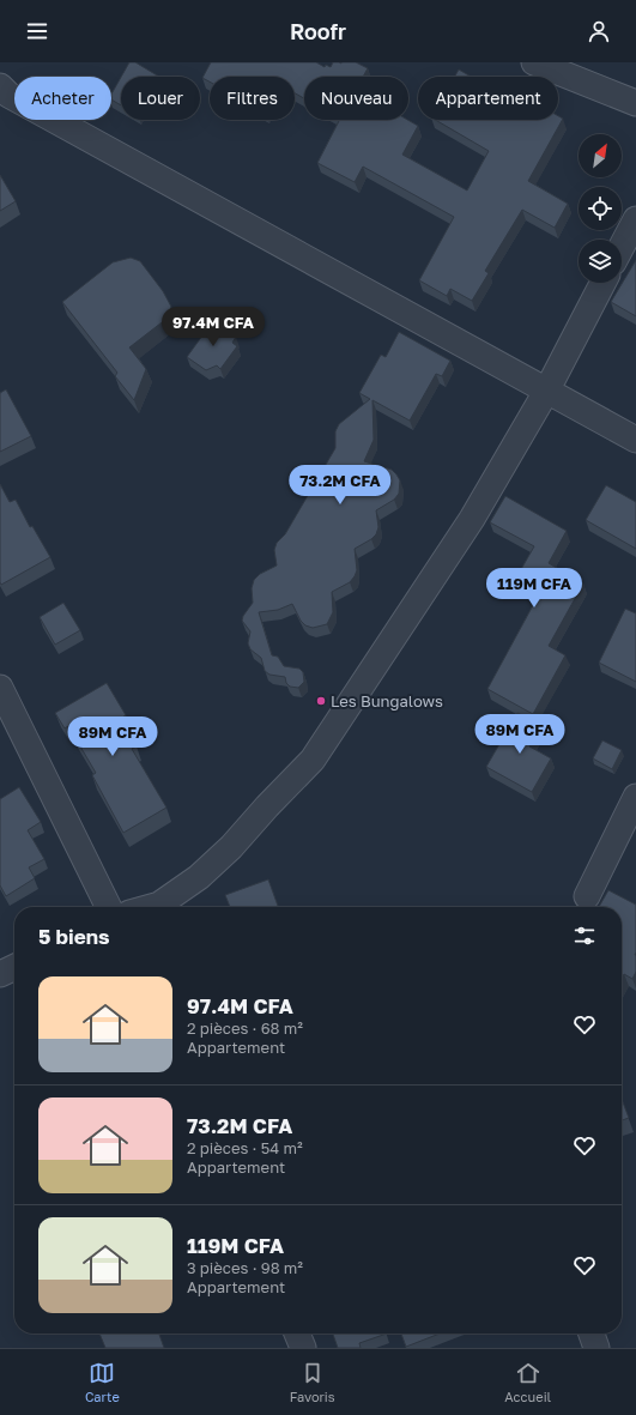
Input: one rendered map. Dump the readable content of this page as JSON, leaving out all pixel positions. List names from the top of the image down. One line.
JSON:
{"places":["Les Bungalows"],"north":"top right","page":{"header":"Roofr","chip":["Acheter","Louer","Filtres","Nouveau","Appartement"],"price":["97.4M CFA","73.2M CFA","119M CFA","89M CFA","89M CFA"],"heading":"5 biens","list":[{"name":"97.4M CFA","note":"2 pièces · 68 m² · Appartement"},{"name":"73.2M CFA","note":"2 pièces · 54 m² · Appartement"},{"name":"119M CFA","note":"3 pièces · 98 m² · Appartement"}],"tabs":["Carte","Favoris","Accueil"]}}
